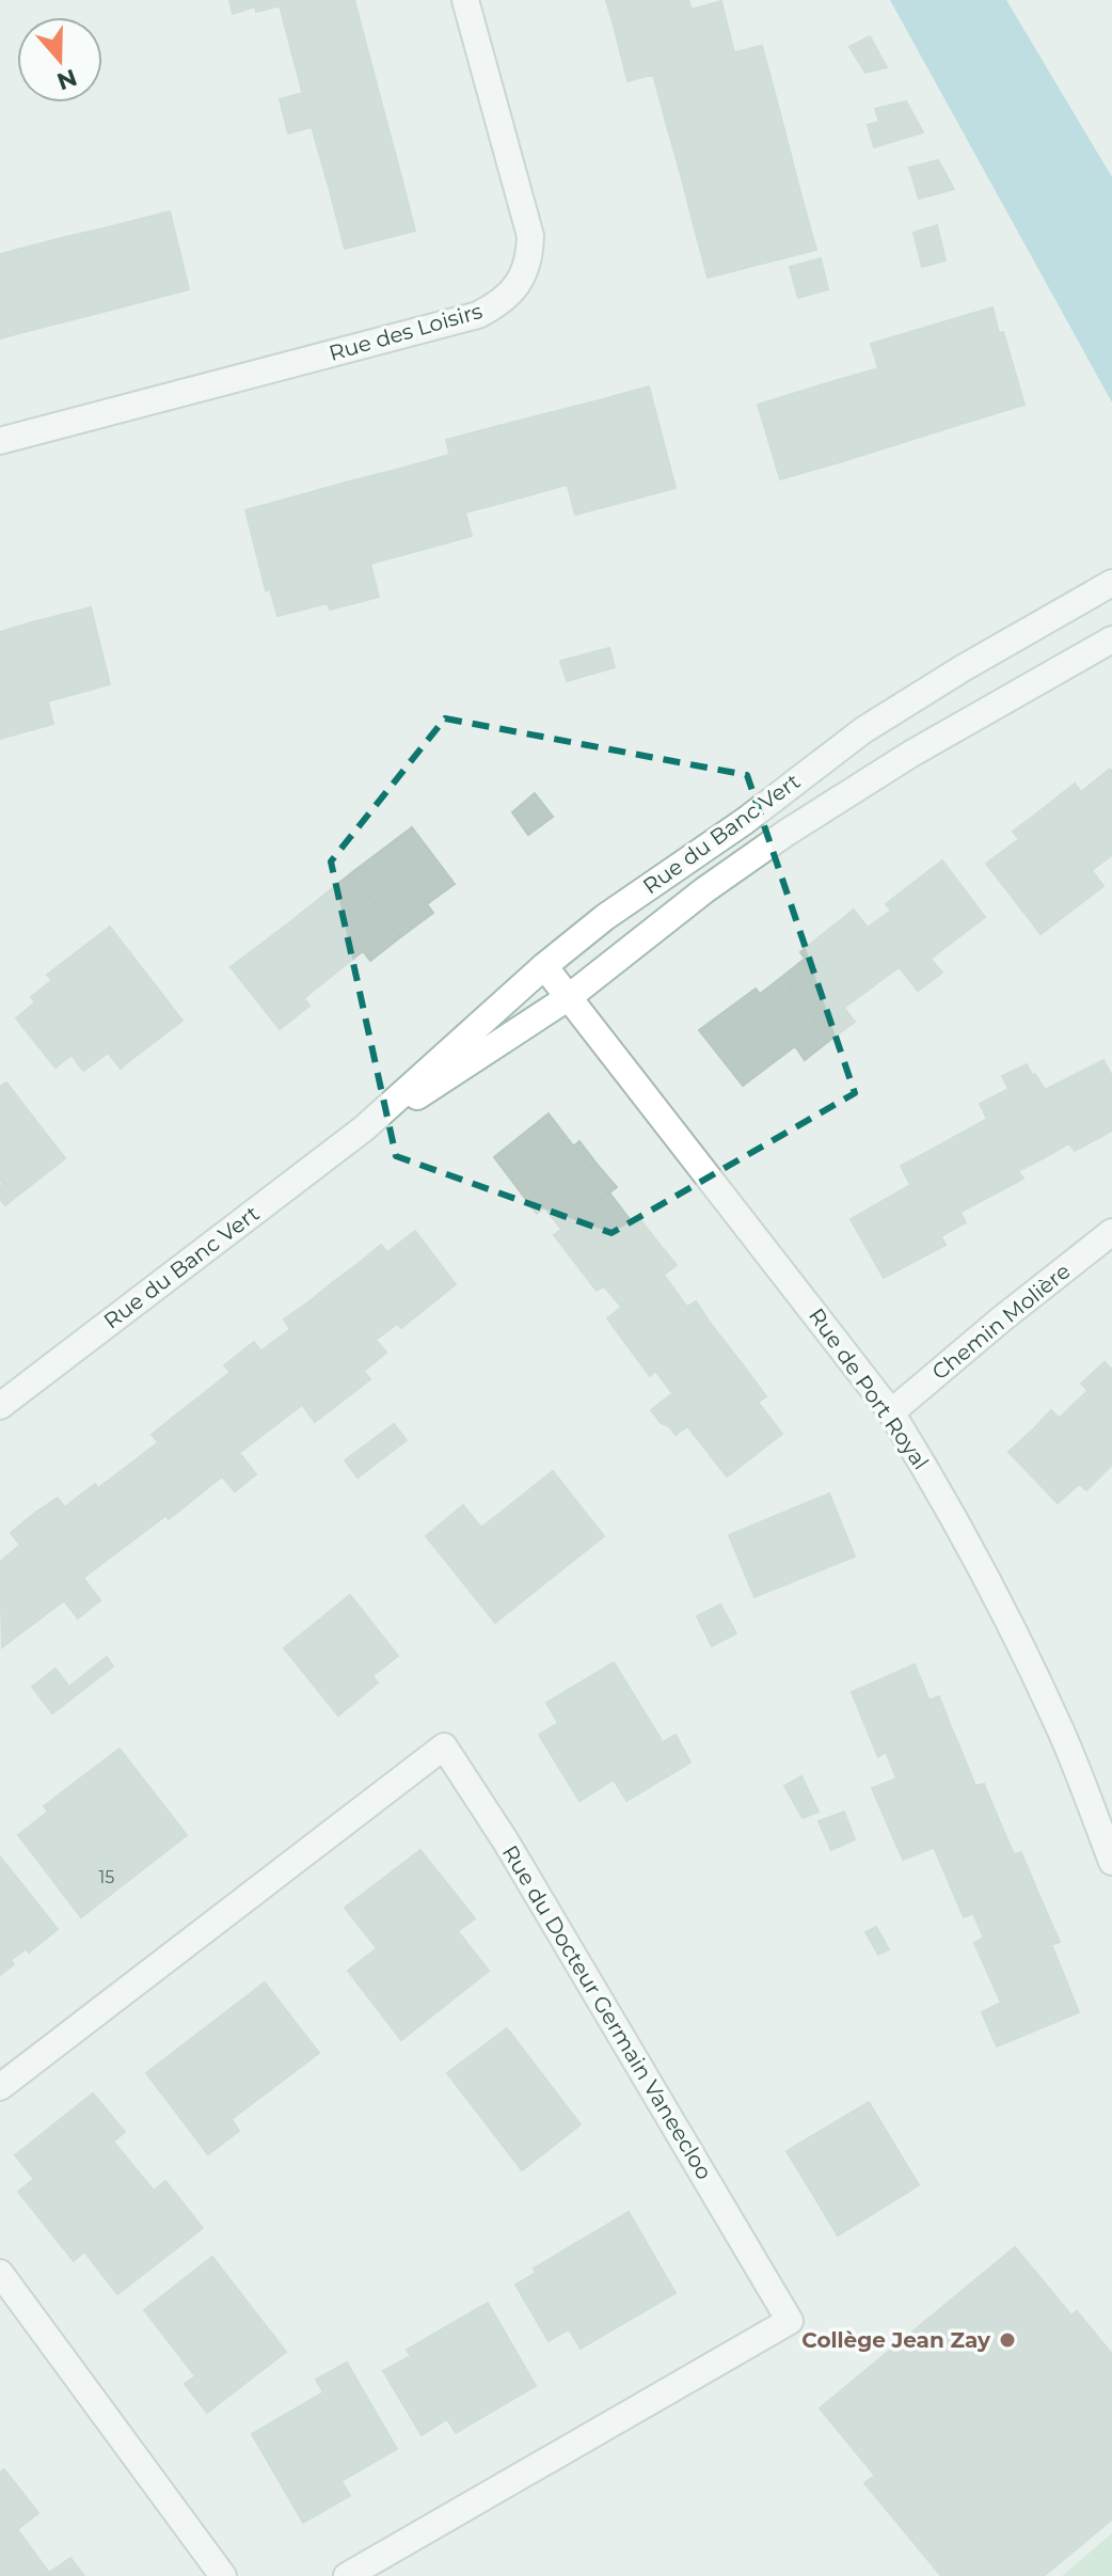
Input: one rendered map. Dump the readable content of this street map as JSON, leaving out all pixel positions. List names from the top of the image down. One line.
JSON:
{"streets":{"street":["Rue des Loisirs","Rue du Banc Vert","Chemin Molière","Rue de Port Royal","Rue du Docteur Germain Vaneecloo"]},"crossings":[["Rue du Banc Vert","Rue de Port Royal"],["Chemin Molière","Rue de Port Royal"]],"places":["Collège Jean Zay"],"house_numbers":["15"],"north":"bottom"}
